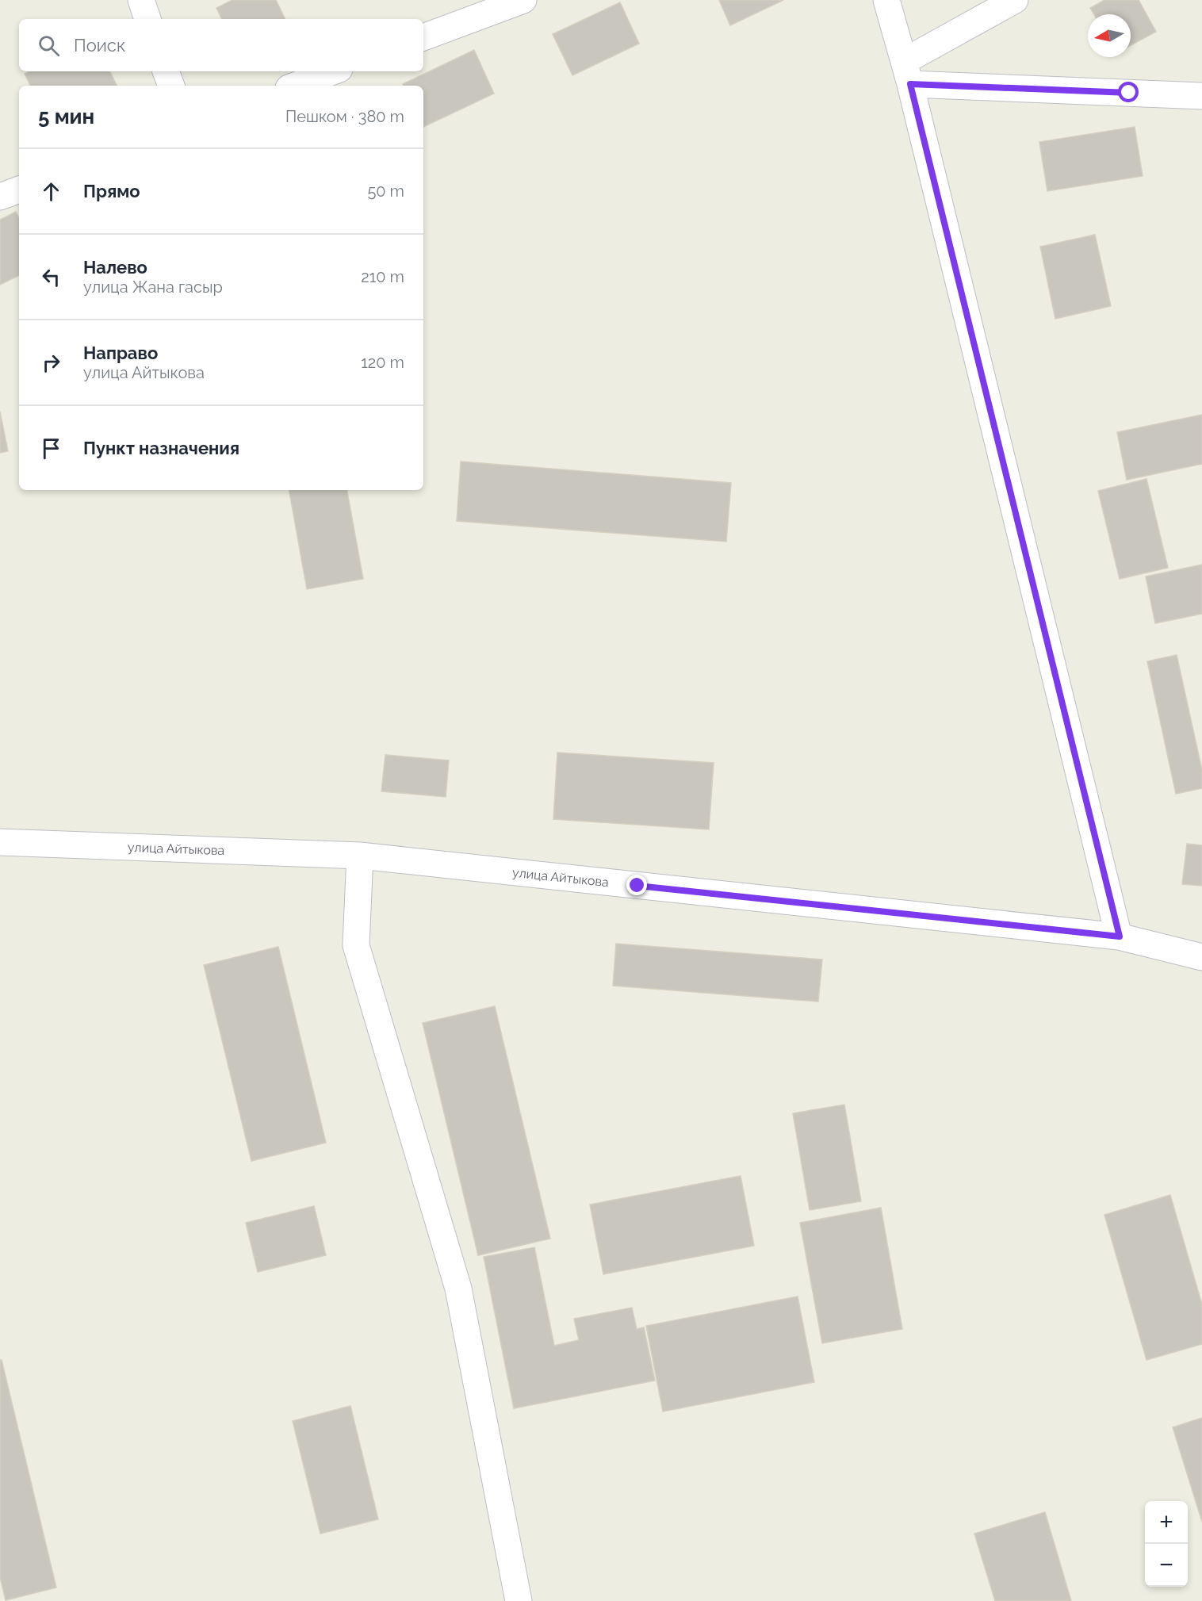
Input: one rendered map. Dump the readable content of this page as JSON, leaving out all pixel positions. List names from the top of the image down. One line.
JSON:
{"streets":{"street":["улица Айтыкова"]},"north":"left","page":{"search":"Поиск","heading":["5 мин","Пешком · 380 m"],"list":[["Прямо","50 m"],["Налево","улица Жана гасыр","210 m"],["Направо","улица Айтыкова","120 m"],"Пункт назначения"],"map_buttons":["+","−"]}}
